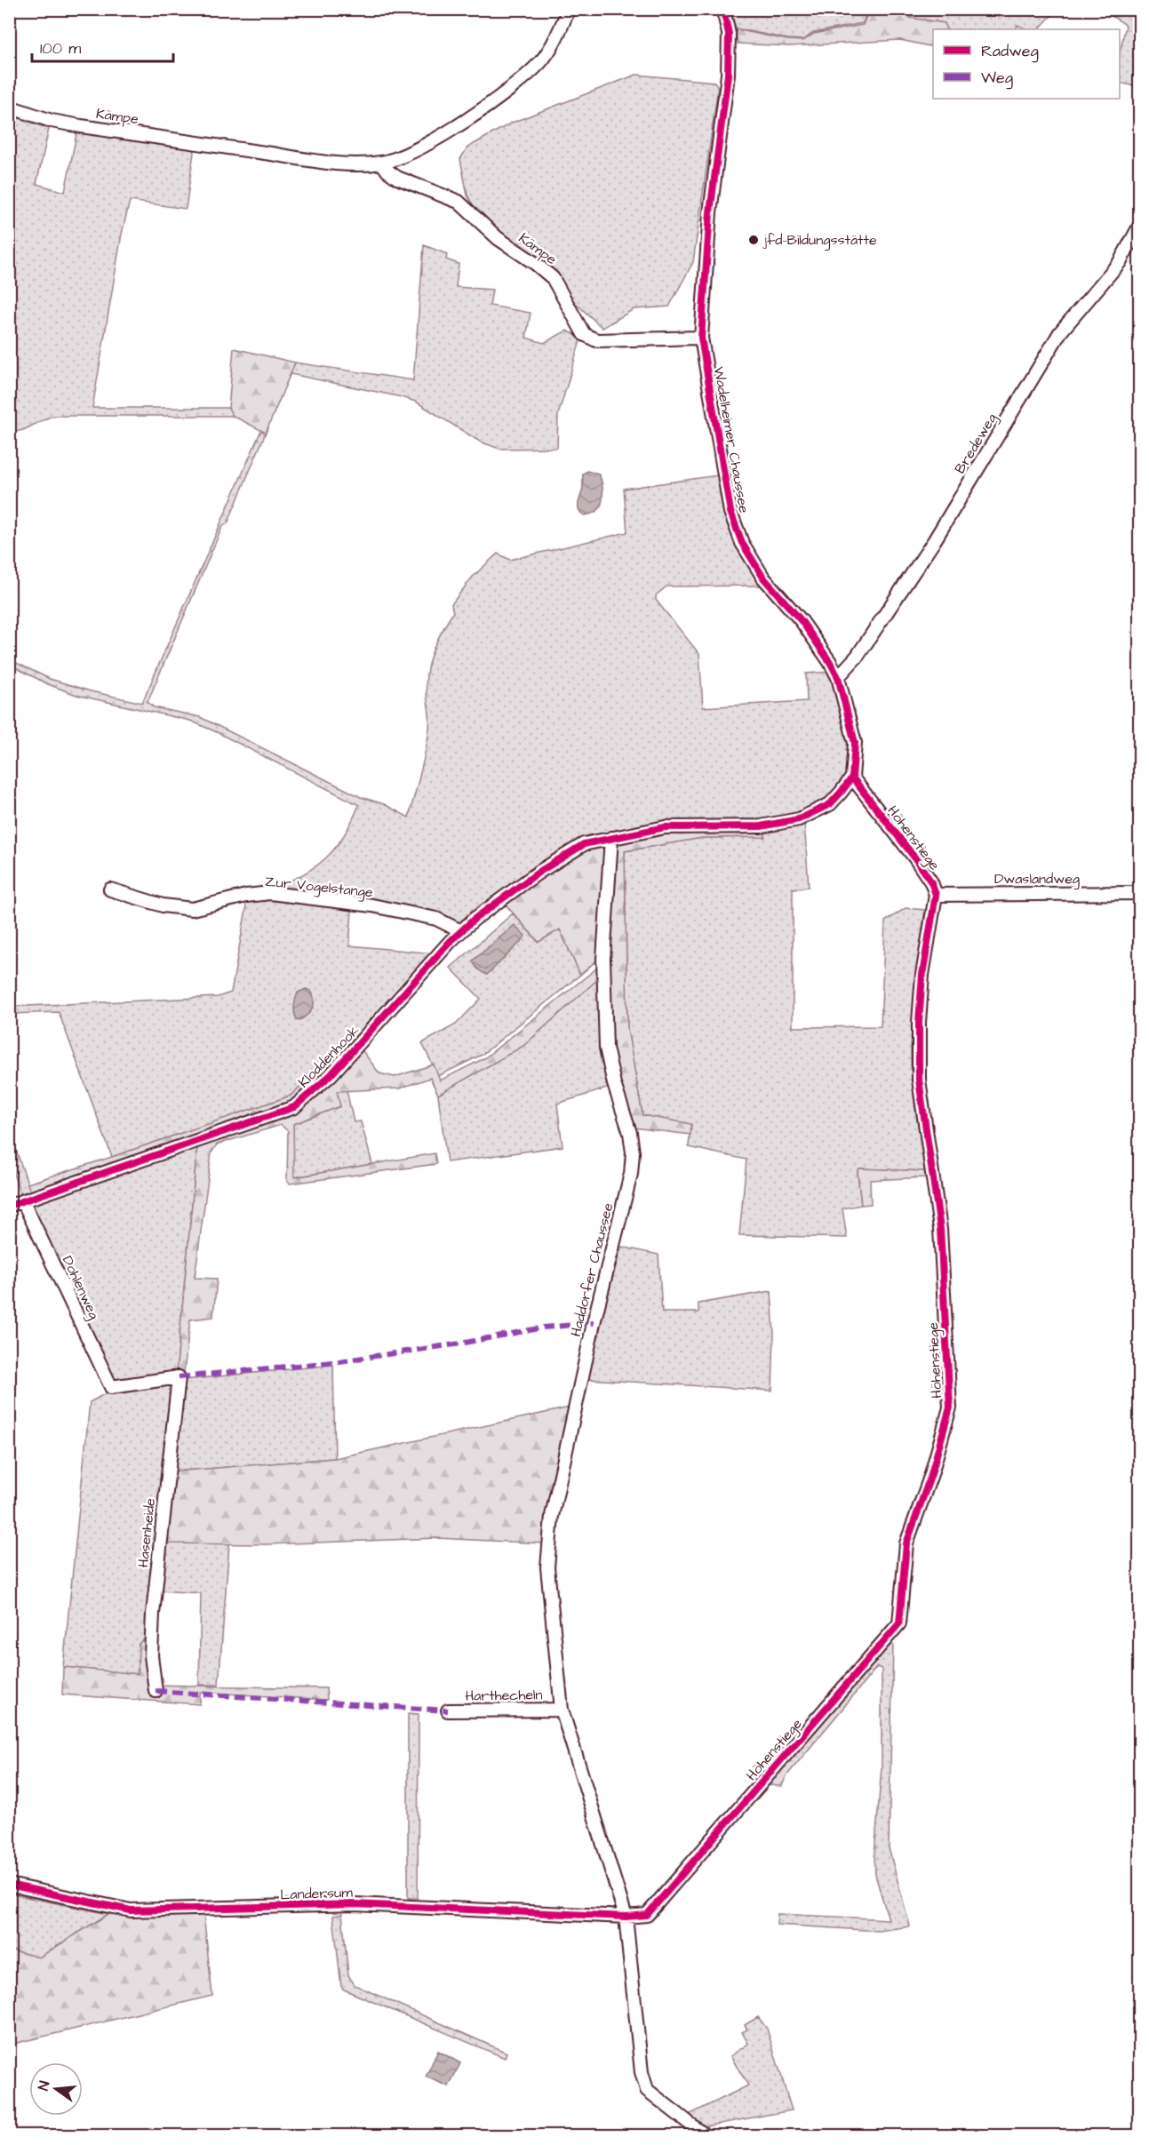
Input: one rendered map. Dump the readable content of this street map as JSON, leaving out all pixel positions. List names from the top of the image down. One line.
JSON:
{"streets":{"street":["Kämpe","Wadelheimer Chaussee","Bredeweg","Höhenstiege","Dwaslandweg","Zur Vogelstange","Kloddenhook","Haddorfer Chaussee","Dohlenweg","Hasenheide","Harthecheln","Landersum"]},"crossings":[["Kämpe","Wadelheimer Chaussee"],["Wadelheimer Chaussee","Bredeweg"],["Wadelheimer Chaussee","Höhenstiege"],["Höhenstiege","Dwaslandweg"],["Höhenstiege","Landersum"],["Zur Vogelstange","Kloddenhook"],["Kloddenhook","Haddorfer Chaussee"],["Kloddenhook","Dohlenweg"],["Haddorfer Chaussee","Harthecheln"],["Dohlenweg","Hasenheide"]],"places":["jfd-Bildungsstätte"],"legend":["Radweg","Weg"],"scale_bar":"100 m","north":"left"}
